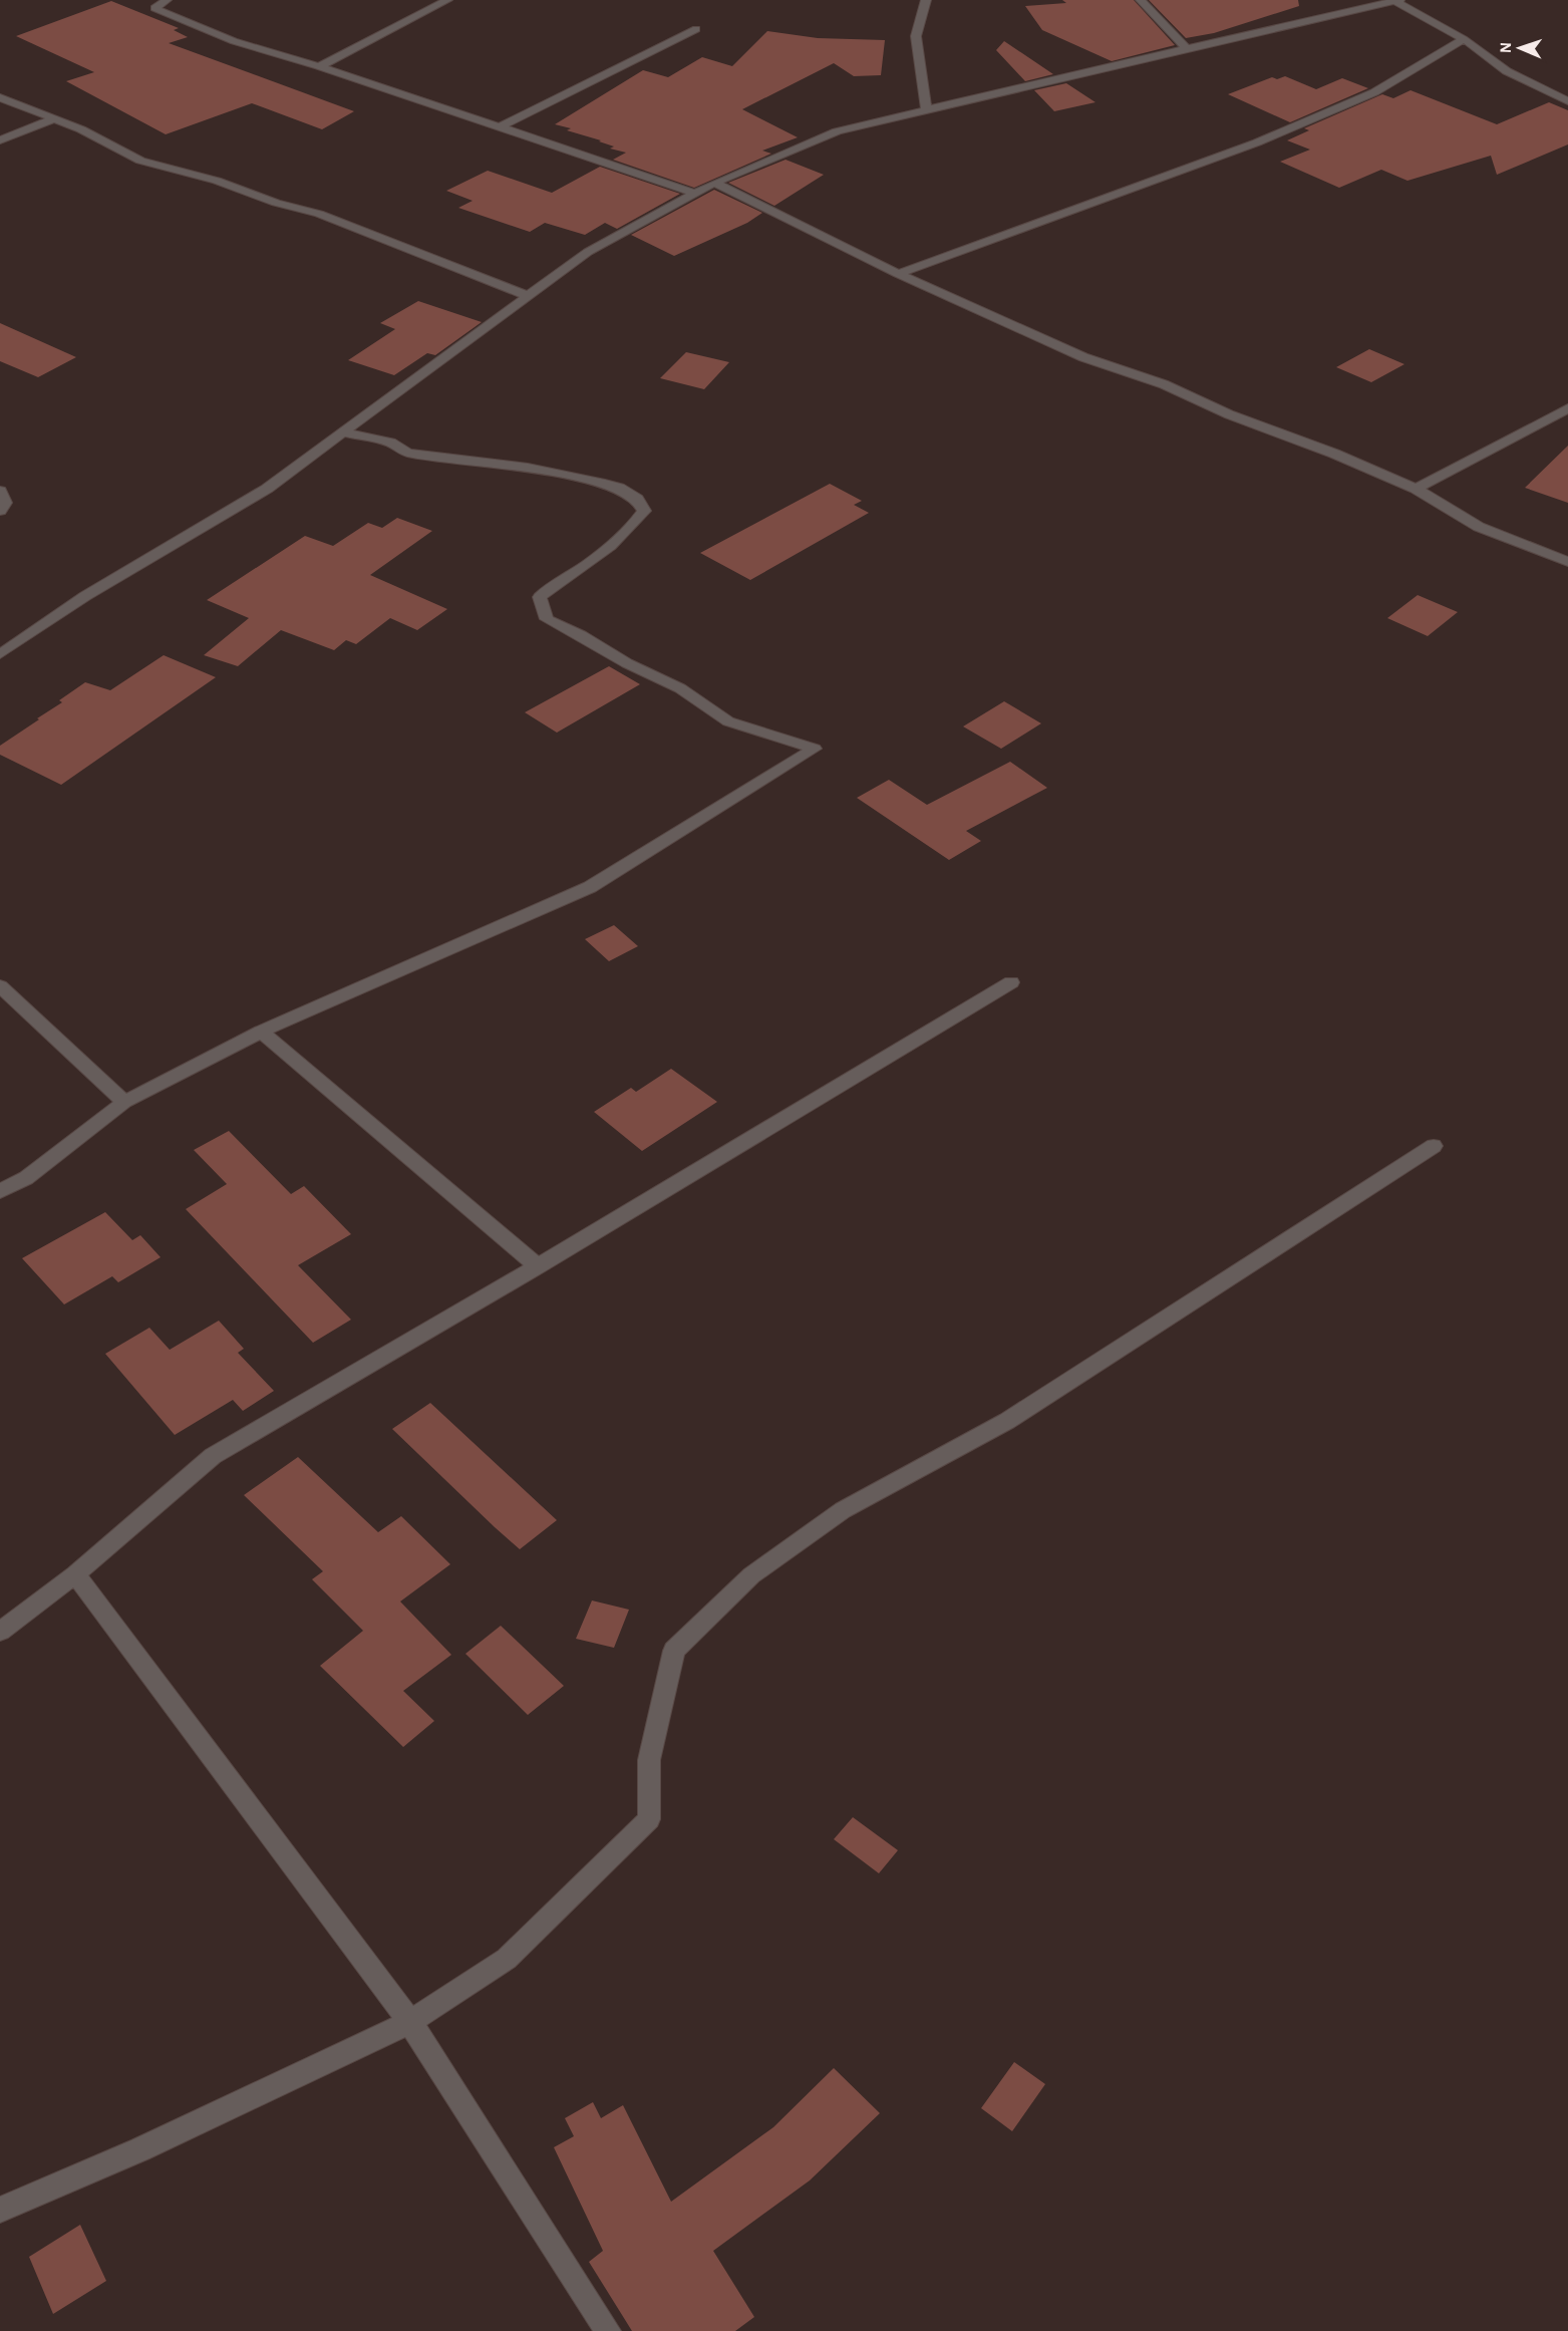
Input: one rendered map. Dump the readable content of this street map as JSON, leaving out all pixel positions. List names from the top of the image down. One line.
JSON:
{"north":"left"}
